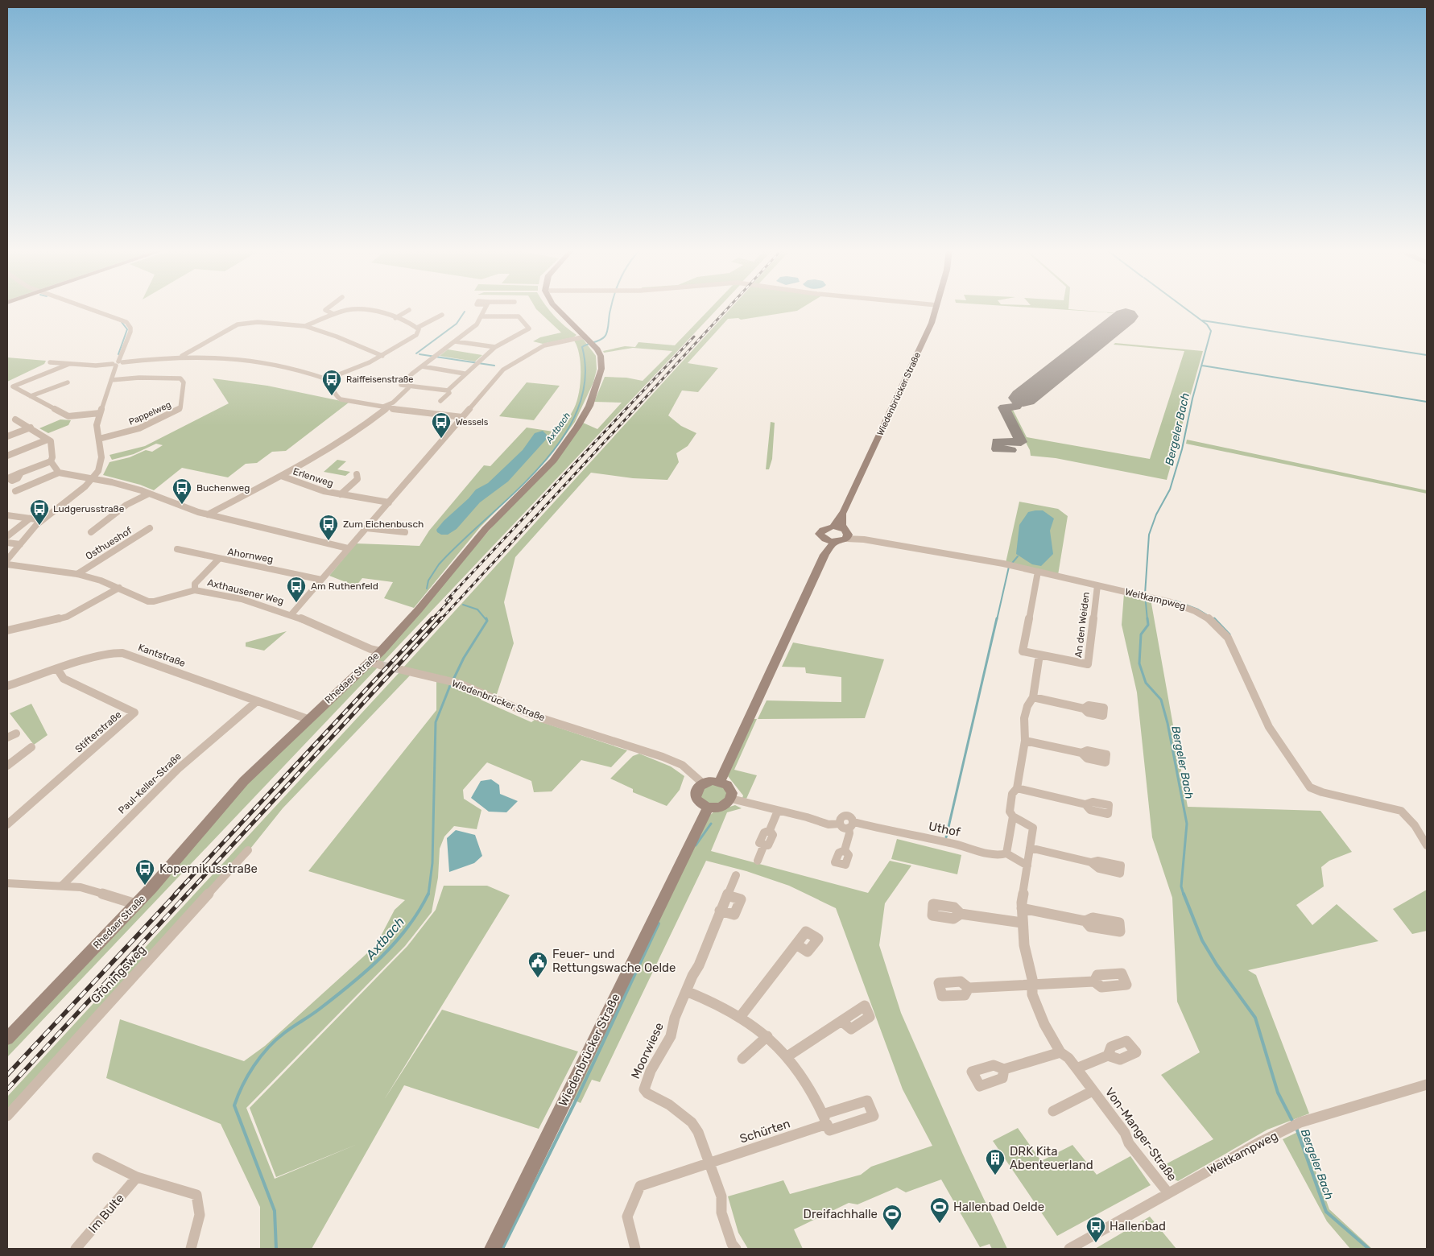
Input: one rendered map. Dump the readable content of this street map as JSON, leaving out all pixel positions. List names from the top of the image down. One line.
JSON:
{"streets":{"street":["Wiedenbrücker Straße","Pappelweg","Erlenweg","Osthueshof","Ahornweg","Axthausener Weg","Weitkampweg","An den Weiden","Kantstraße","Rhedaer Straße","Stifterstraße","Paul-Keller-Straße","Uthof","Gröningsweg","Moorwiese","Schürten","Von-Manger-Straße","Im Bulte"]},"crossings":[["Osthueshof","Axthausener Weg"],["Ahornweg","Axthausener Weg"],["Axthausener Weg","Rhedaer Straße"],["Weitkampweg","An den Weiden"],["Weitkampweg","Von-Manger-Straße"],["Kantstraße","Rhedaer Straße"],["Kantstraße","Stifterstraße"],["Kantstraße","Paul-Keller-Straße"],["Uthof","Von-Manger-Straße"],["Moorwiese","Schürten"]],"water":["Axtbach","Bergeler Bach"],"places":{"bus stop":["Raiffeisenstraße","Wessels","Buchenweg","Ludgerusstraße","Zum Eichenbusch","Am Ruthenfeld","Kopernikusstraße","Hallenbad"],"public building":["Feuer- und Rettungswache Oelde"],"building":["DRK Kita Abenteuerland"],"sports":["Hallenbad Oelde","Dreifachhalle"]}}
